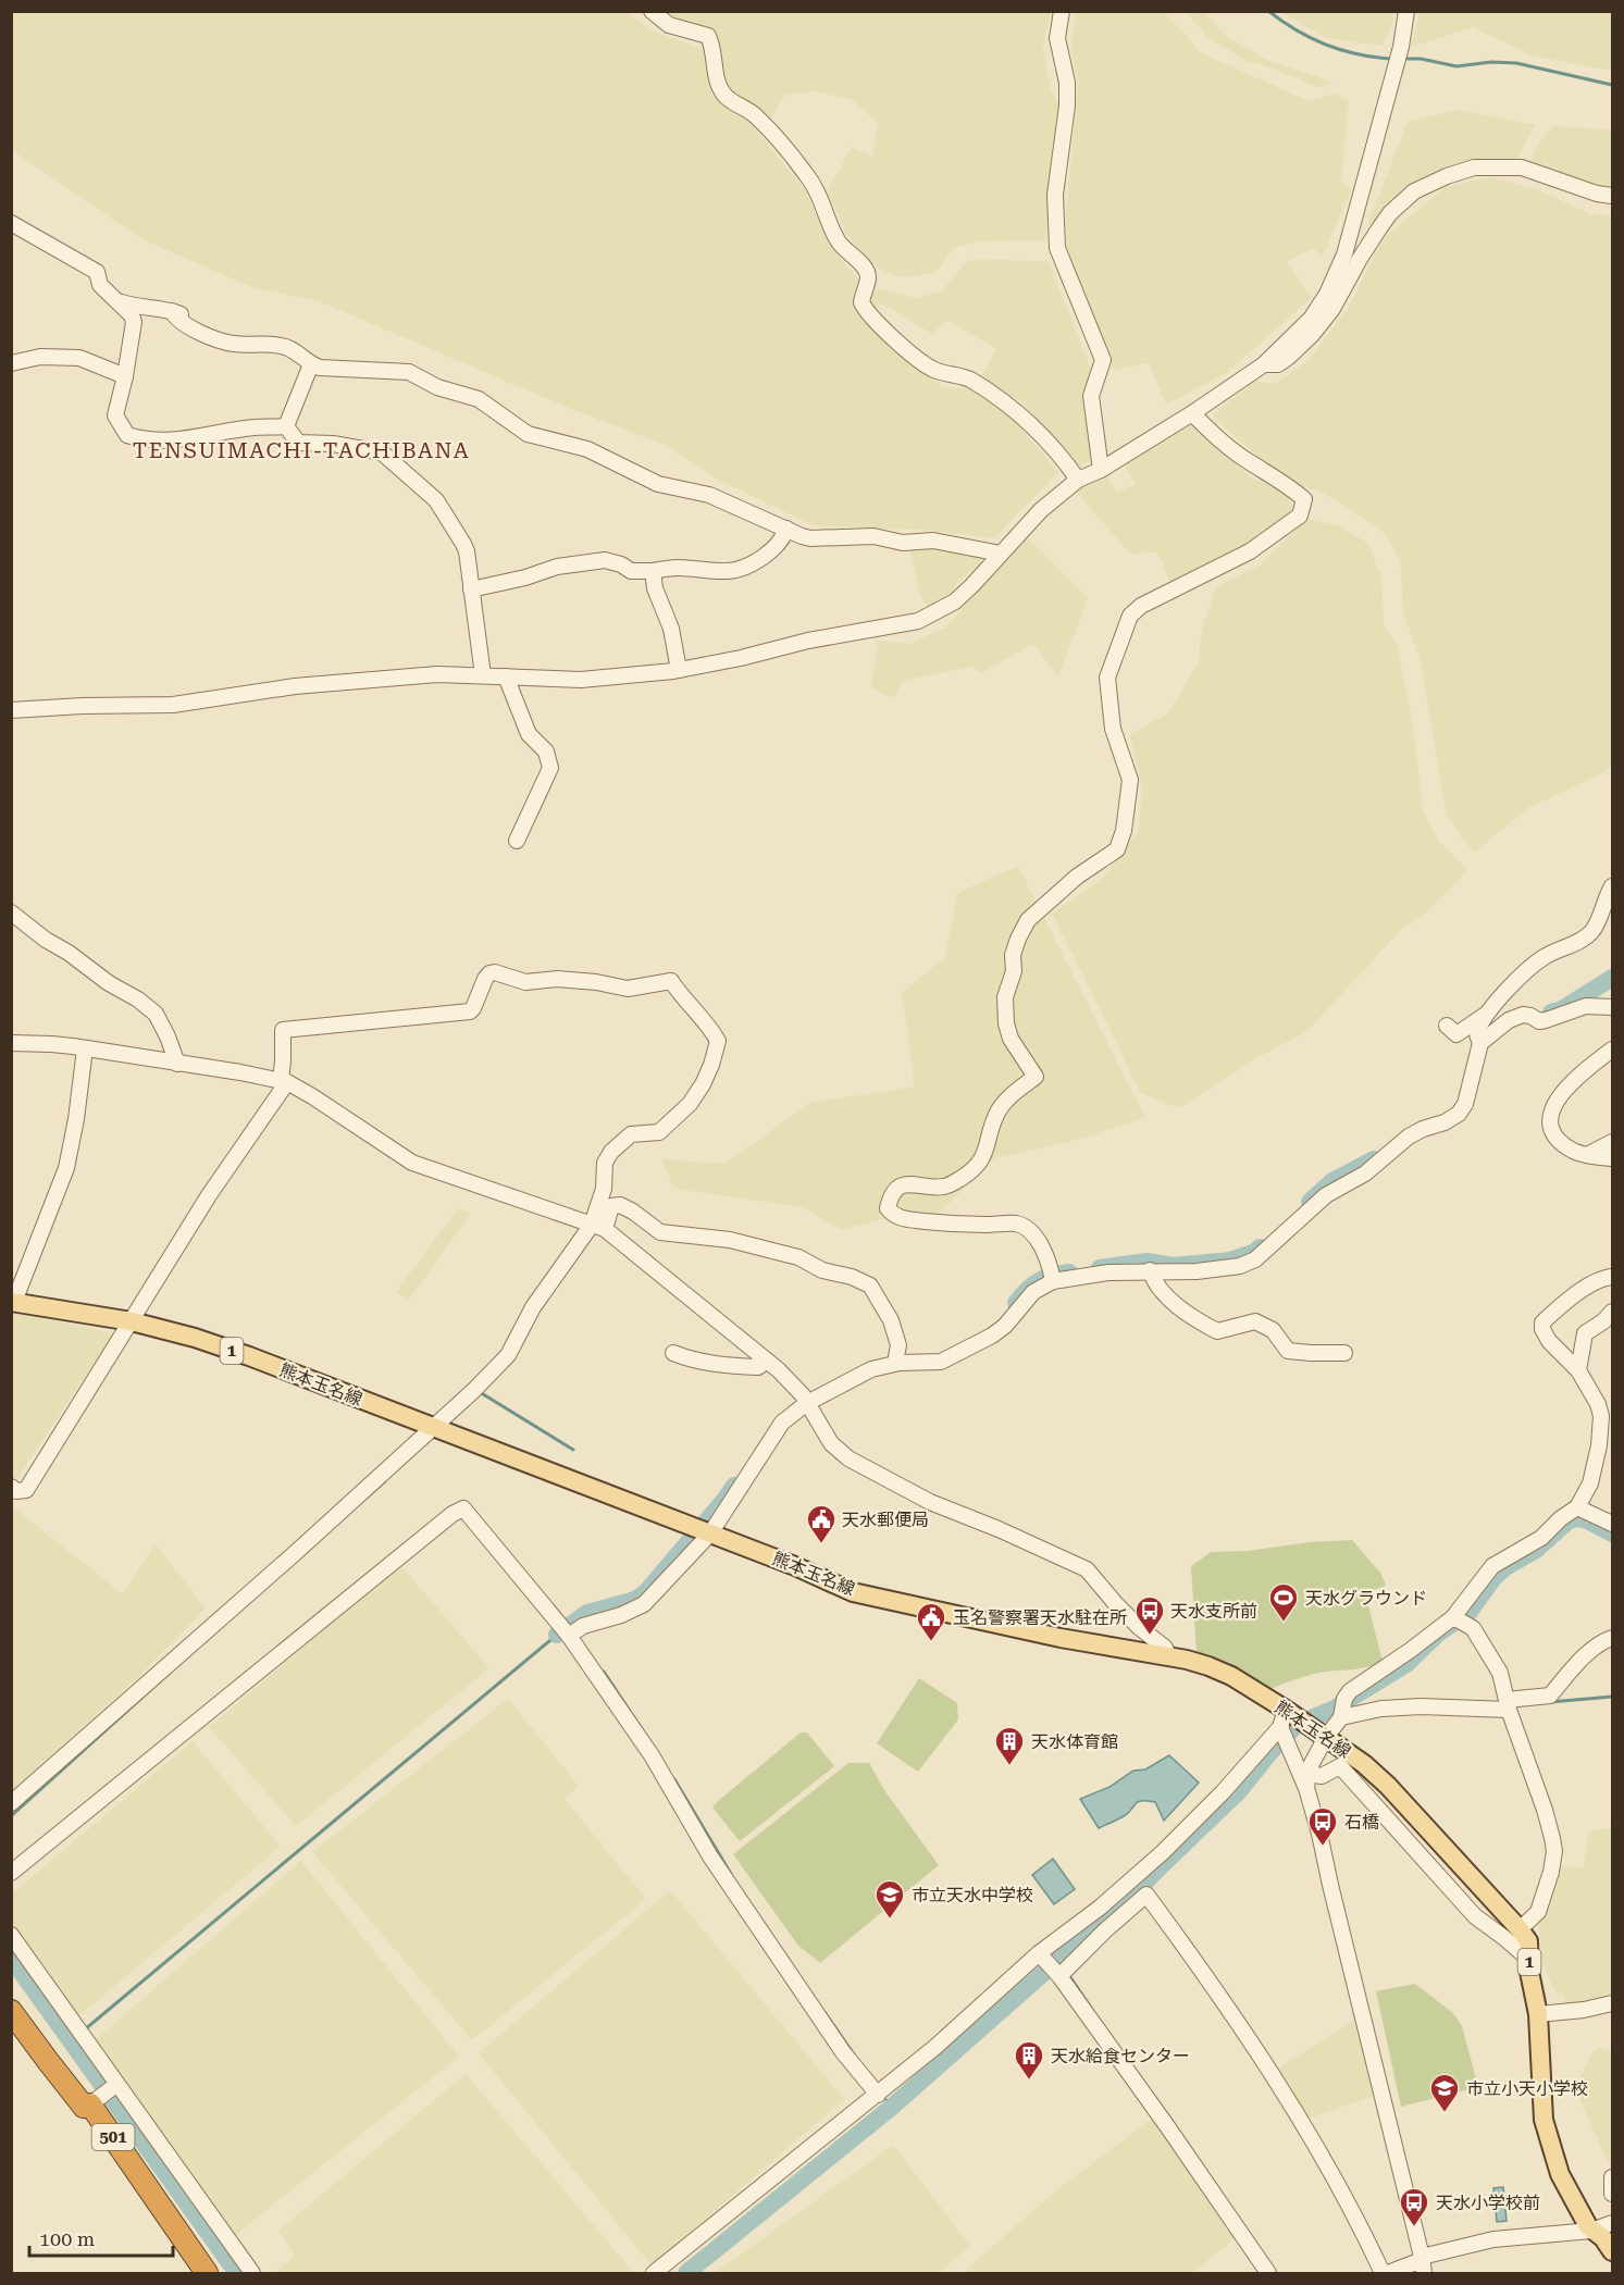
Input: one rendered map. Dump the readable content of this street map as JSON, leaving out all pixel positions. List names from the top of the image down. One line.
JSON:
{"streets":{"highway":["501"],"main road":["1","熊本玉名線"]},"districts":["TENSUIMACHI-TACHIBANA"],"places":{"public building":["天水郵便局","玉名警察署天水駐在所"],"sports":["天水グラウンド"],"bus stop":["天水支所前","石橋","天水小学校前"],"building":["天水体育館","天水給食センター"],"school or university":["市立天水中学校","市立小天小学校"]},"scale_bar":"100 m"}
